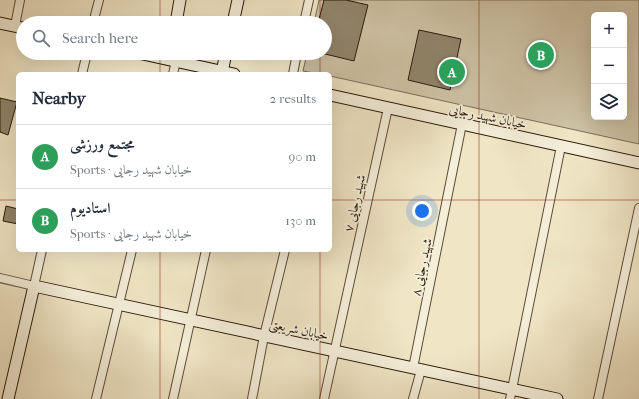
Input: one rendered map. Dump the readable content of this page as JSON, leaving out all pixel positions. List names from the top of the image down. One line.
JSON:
{"streets":{"street":["خیابان شهید رجایی","۷ شهید رجایی","۸ شهید رجایی","خیابان شریعتی"]},"crossings":[["خیابان شهید رجایی","۷ شهید رجایی"],["خیابان شهید رجایی","۸ شهید رجایی"],["۷ شهید رجایی","خیابان شریعتی"],["۸ شهید رجایی","خیابان شریعتی"]],"page":{"map_buttons":["+","−"],"search":"Search here","pins":["B","A"],"heading":["Nearby","2 results"],"list":[{"mark":"A","name":"مجتمع ورزشی","note":"Sports · خیابان شهید رجایی","value":"90 m"},{"mark":"B","name":"استادیوم","note":"Sports · خیابان شهید رجایی","value":"130 m"}]}}
